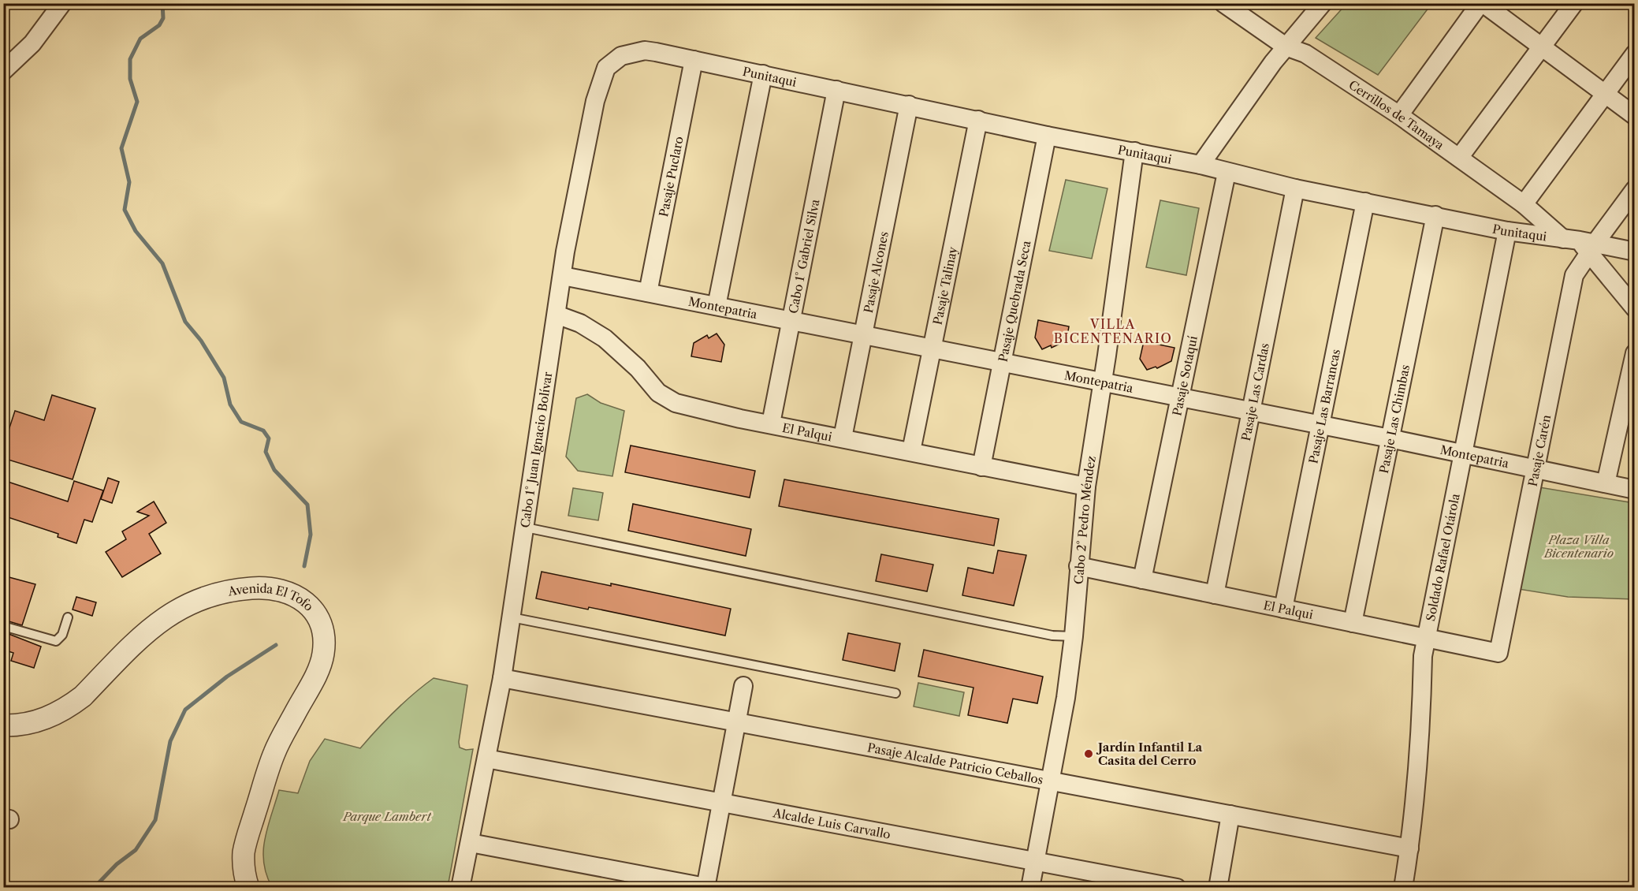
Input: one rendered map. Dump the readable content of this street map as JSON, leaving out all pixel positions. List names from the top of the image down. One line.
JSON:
{"streets":{"street":["Punitaqui","Cerrillos de Tamaya","Pasaje Puclaro","Cabo 1° Gabriel Silva","Pasaje Alcones","Pasaje Talinay","Pasaje Quebrada Seca","Montepatria","Pasaje Sotaquí","Pasaje Las Cardas","Pasaje Las Barrancas","Pasaje Las Chimbas","El Palqui","Cabo 1° Juan Ignacio Bolívar","Pasaje Carén","Cabo 2° Pedro Méndez","Soldado Rafael Otárola","Avenida El Tofo","Pasaje Alcalde Patricio Ceballos","Alcalde Luis Carvallo"]},"crossings":[["Punitaqui","Cerrillos de Tamaya"],["Punitaqui","Pasaje Puclaro"],["Punitaqui","Cabo 1° Gabriel Silva"],["Punitaqui","Pasaje Alcones"],["Punitaqui","Pasaje Talinay"],["Punitaqui","Pasaje Quebrada Seca"],["Punitaqui","Pasaje Sotaquí"],["Punitaqui","Pasaje Las Cardas"],["Punitaqui","Pasaje Las Barrancas"],["Punitaqui","Pasaje Las Chimbas"],["Punitaqui","Cabo 1° Juan Ignacio Bolívar"],["Punitaqui","Pasaje Carén"],["Punitaqui","Cabo 2° Pedro Méndez"],["Punitaqui","Soldado Rafael Otárola"],["Cerrillos de Tamaya","Pasaje Carén"],["Pasaje Puclaro","Montepatria"],["Cabo 1° Gabriel Silva","Montepatria"],["Cabo 1° Gabriel Silva","El Palqui"],["Pasaje Alcones","Montepatria"],["Pasaje Alcones","El Palqui"],["Pasaje Talinay","Montepatria"],["Pasaje Talinay","El Palqui"],["Pasaje Quebrada Seca","Montepatria"],["Pasaje Quebrada Seca","El Palqui"],["Montepatria","Pasaje Sotaquí"],["Montepatria","Pasaje Las Cardas"],["Montepatria","Pasaje Las Barrancas"],["Montepatria","Pasaje Las Chimbas"],["Montepatria","Cabo 1° Juan Ignacio Bolívar"],["Montepatria","Pasaje Carén"],["Montepatria","Cabo 2° Pedro Méndez"],["Montepatria","Soldado Rafael Otárola"],["Pasaje Sotaquí","El Palqui"],["Pasaje Las Cardas","El Palqui"],["Pasaje Las Barrancas","El Palqui"],["Pasaje Las Chimbas","El Palqui"],["El Palqui","Cabo 1° Juan Ignacio Bolívar"],["El Palqui","Pasaje Carén"],["El Palqui","Cabo 2° Pedro Méndez"],["El Palqui","Soldado Rafael Otárola"],["Cabo 1° Juan Ignacio Bolívar","Pasaje Alcalde Patricio Ceballos"],["Cabo 1° Juan Ignacio Bolívar","Alcalde Luis Carvallo"],["Cabo 2° Pedro Méndez","Pasaje Alcalde Patricio Ceballos"],["Cabo 2° Pedro Méndez","Alcalde Luis Carvallo"],["Soldado Rafael Otárola","Pasaje Alcalde Patricio Ceballos"]],"districts":["VILLA BICENTENARIO"],"parks":["Plaza Villa Bicentenario","Parque Lambert"],"places":["Jardín Infantil La Casita del Cerro"]}
